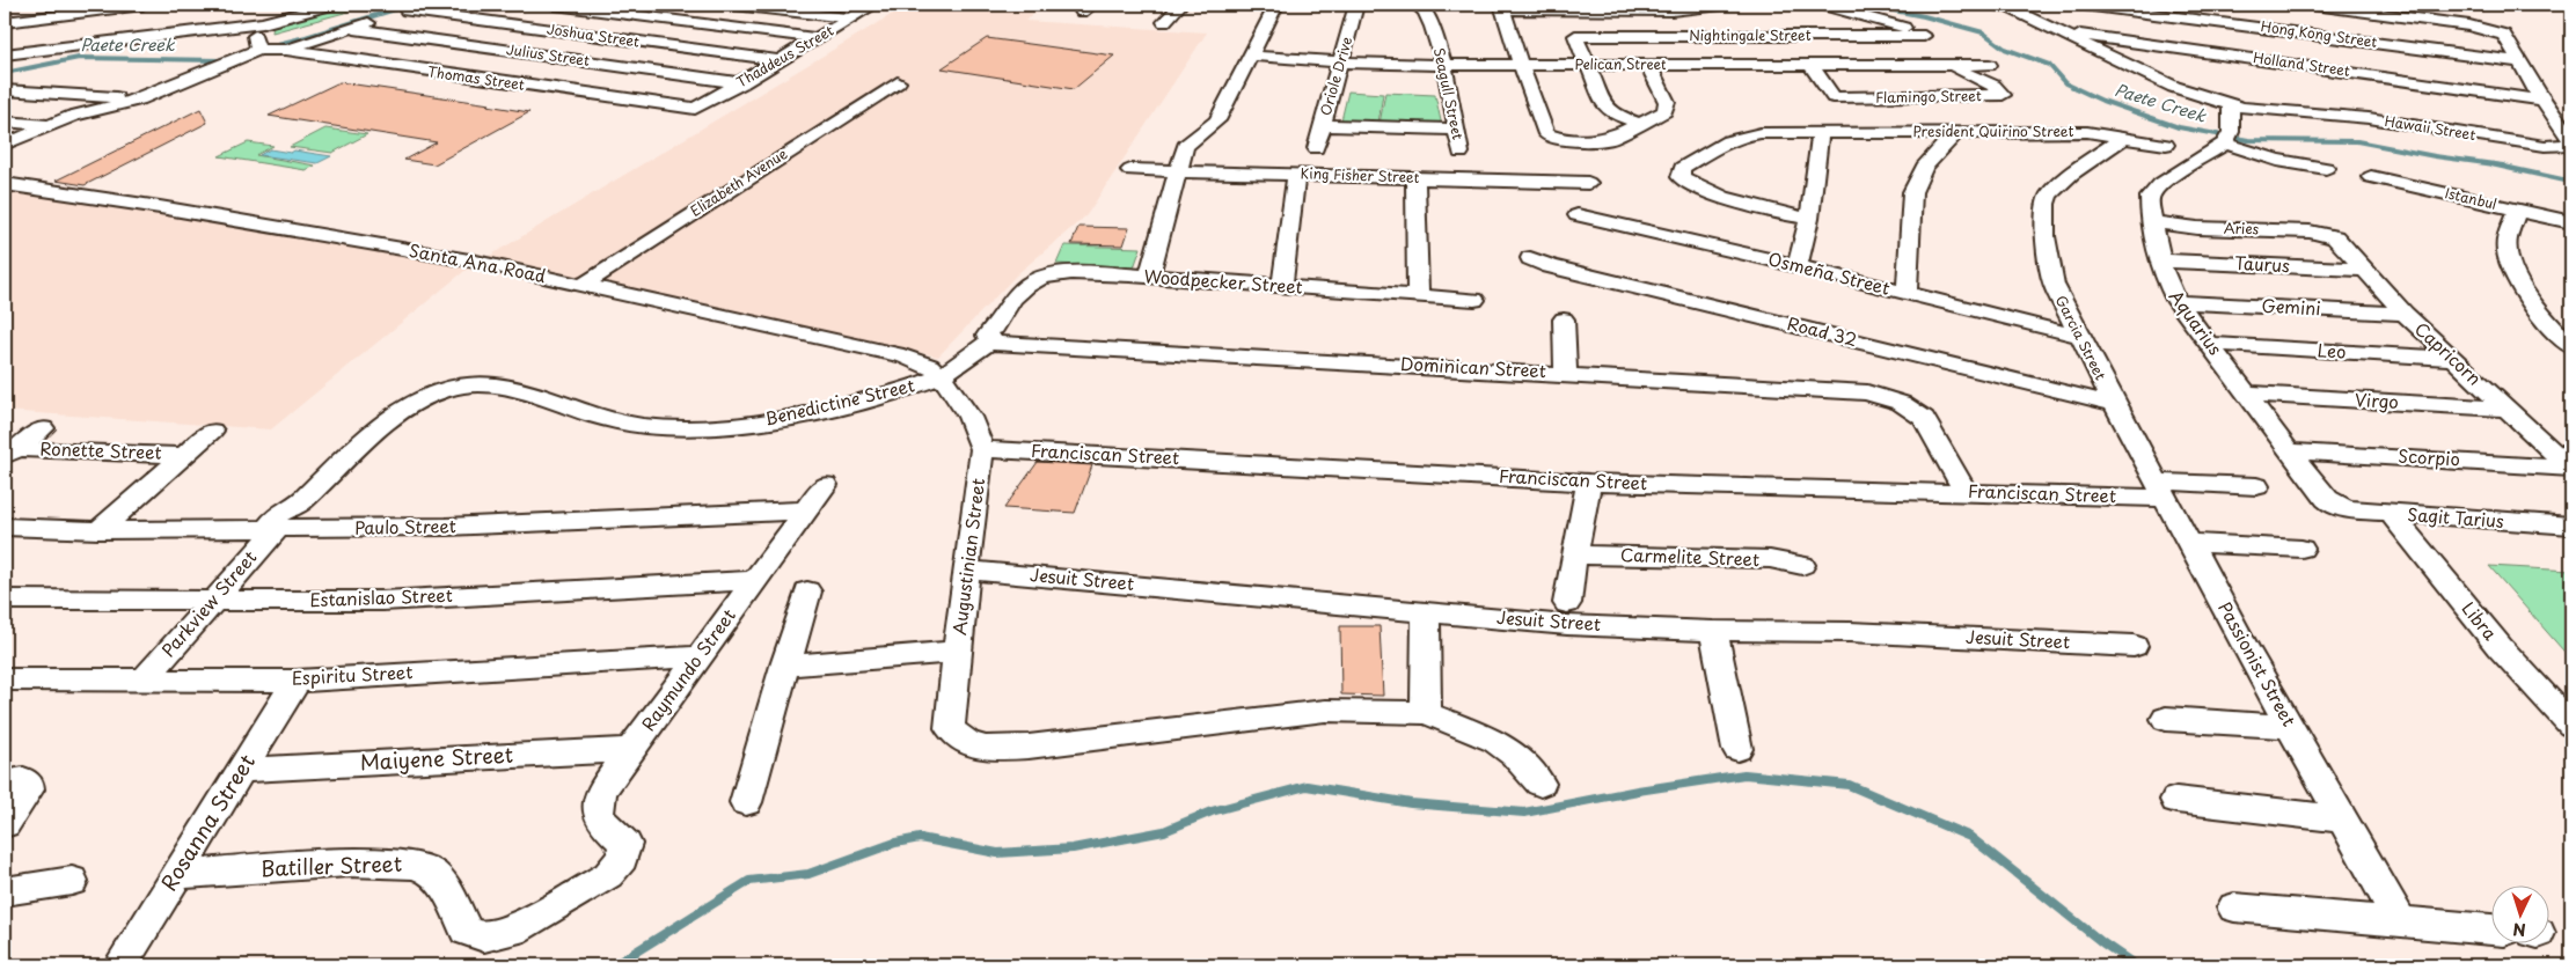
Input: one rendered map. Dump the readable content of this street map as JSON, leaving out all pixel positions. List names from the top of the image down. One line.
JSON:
{"streets":{"street":["Hong Kong Street","Joshua Street","Nightingale Street","Julius Street","Thaddeus Street","Pelican Street","Holland Street","Oriole Drive","Thomas Street","Seagull Street","Flamingo Street","Hawaii Street","President Quirino Street","King Fisher Street","Elizabeth Avenue","Istanbul","Aries","Santa Ana Road","Taurus","Osmeña Street","Woodpecker Street","Gemini","Aquarius","Road 32","Garcia Street","Leo","Capricorn","Dominican Street","Virgo","Benedictine Street","Ronette Street","Franciscan Street","Scorpio","Sagit Tarius","Paulo Street","Augustinian Street","Carmelite Street","Jesuit Street","Estanislao Street","Parkview Street","Libra","Passionist Street","Raymundo Street","Espiritu Street","Maiyene Street","Rosanna Street","Batiller Street"]},"crossings":[["Hong Kong Street","Hawaii Street"],["Joshua Street","Thaddeus Street"],["Nightingale Street","Pelican Street"],["Julius Street","Thaddeus Street"],["Thaddeus Street","Thomas Street"],["Pelican Street","Oriole Drive"],["Pelican Street","Seagull Street"],["Pelican Street","Flamingo Street"],["Holland Street","Hawaii Street"],["President Quirino Street","Garcia Street"],["Elizabeth Avenue","Santa Ana Road"],["Aries","Aquarius"],["Aries","Capricorn"],["Santa Ana Road","Benedictine Street"],["Santa Ana Road","Augustinian Street"],["Taurus","Aquarius"],["Taurus","Capricorn"],["Osmeña Street","Garcia Street"],["Woodpecker Street","Dominican Street"],["Gemini","Aquarius"],["Gemini","Capricorn"],["Aquarius","Leo"],["Aquarius","Virgo"],["Aquarius","Scorpio"],["Aquarius","Sagit Tarius"],["Road 32","Garcia Street"],["Road 32","Passionist Street"],["Garcia Street","Passionist Street"],["Leo","Capricorn"],["Capricorn","Virgo"],["Capricorn","Scorpio"],["Dominican Street","Franciscan Street"],["Benedictine Street","Paulo Street"],["Benedictine Street","Augustinian Street"],["Benedictine Street","Parkview Street"],["Franciscan Street","Augustinian Street"],["Franciscan Street","Passionist Street"],["Sagit Tarius","Libra"],["Paulo Street","Parkview Street"],["Paulo Street","Raymundo Street"],["Augustinian Street","Jesuit Street"],["Estanislao Street","Parkview Street"],["Estanislao Street","Raymundo Street"],["Parkview Street","Espiritu Street"],["Raymundo Street","Espiritu Street"],["Raymundo Street","Maiyene Street"],["Raymundo Street","Batiller Street"],["Espiritu Street","Rosanna Street"],["Maiyene Street","Rosanna Street"],["Rosanna Street","Batiller Street"]],"water":["Paete Creek"],"north":"bottom"}
